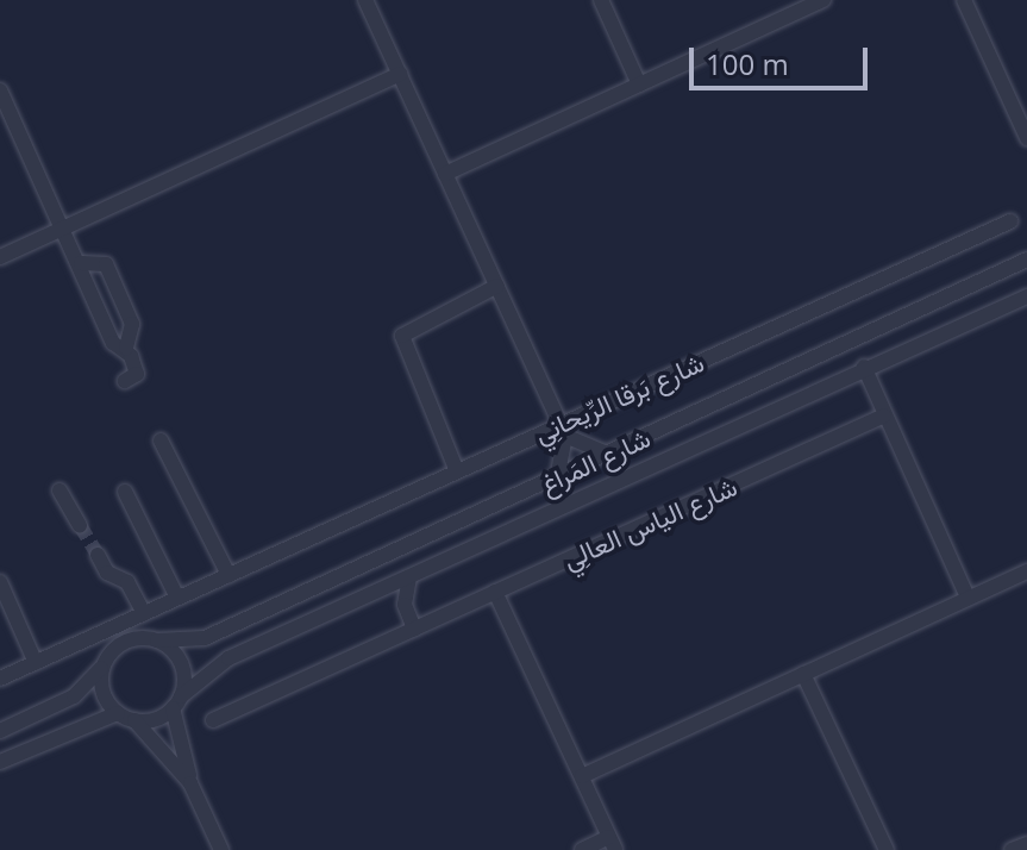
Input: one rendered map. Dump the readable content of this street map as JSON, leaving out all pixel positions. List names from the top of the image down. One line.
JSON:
{"streets":{"street":["شارع بَرقا الرِّيحانِي","شارع المَراغ","شارع الياس العالِي"]},"scale_bar":"100 m"}
